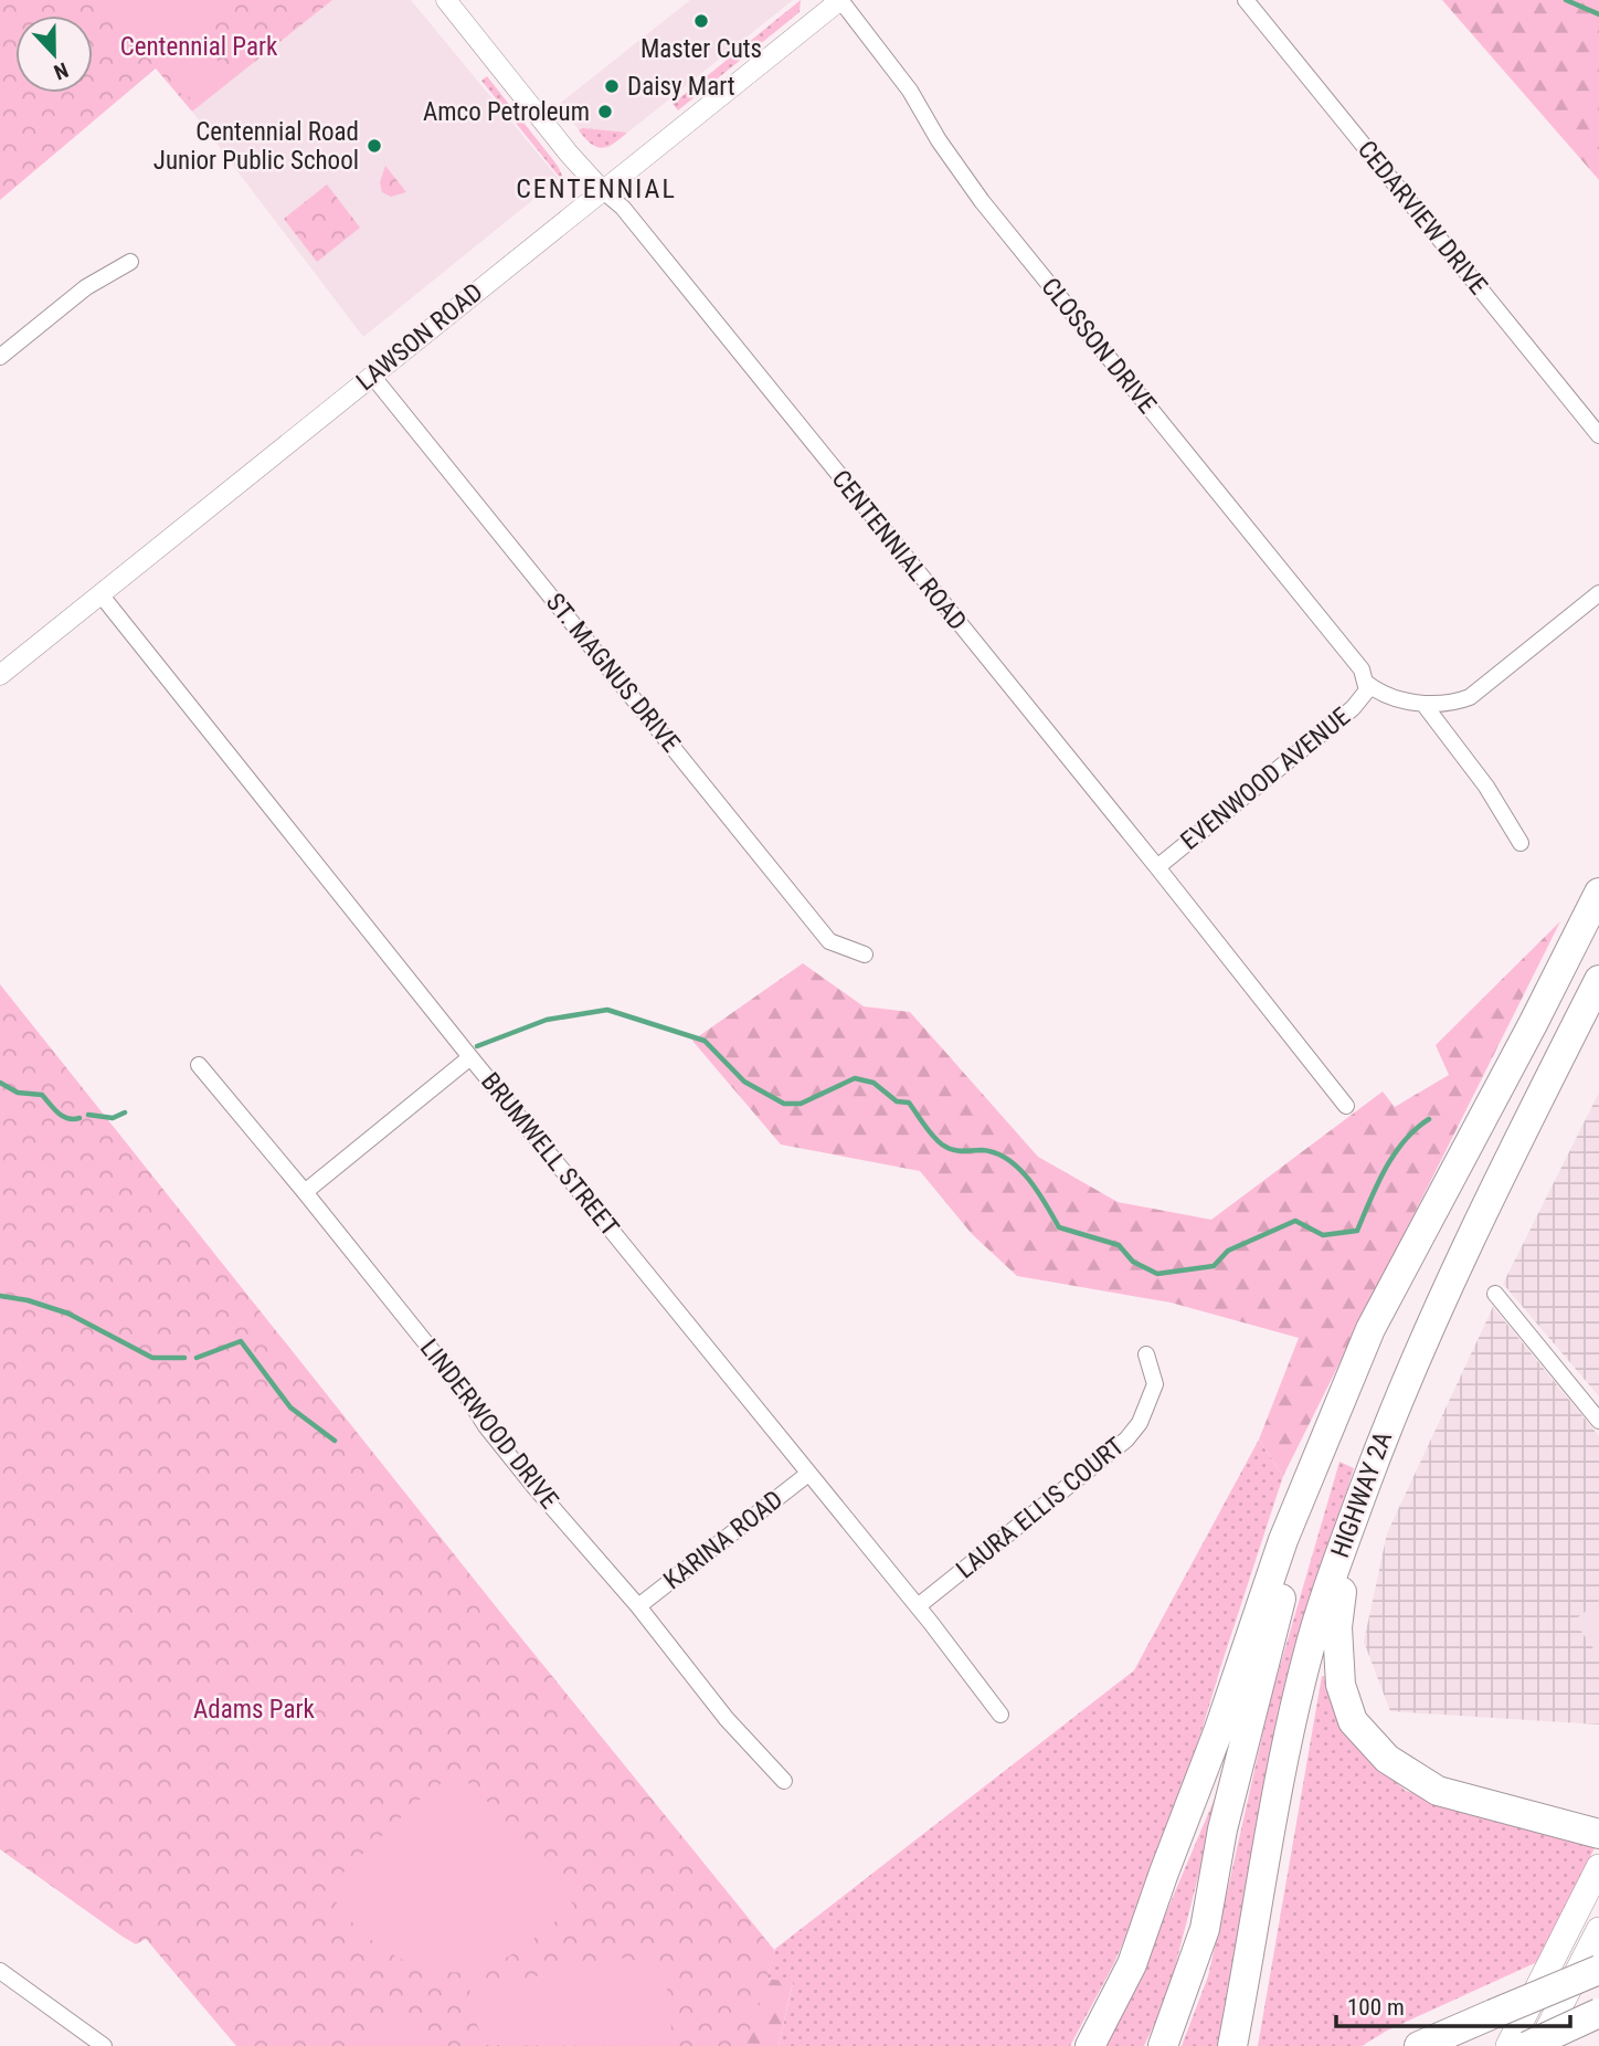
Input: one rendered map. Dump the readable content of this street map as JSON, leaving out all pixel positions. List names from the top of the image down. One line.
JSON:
{"streets":{"highway":["HIGHWAY 2A"],"street":["CEDARVIEW DRIVE","LAWSON ROAD","CLOSSON DRIVE","CENTENNIAL ROAD","ST. MAGNUS DRIVE","EVENWOOD AVENUE","BRUMWELL STREET","LINDERWOOD DRIVE","LAURA ELLIS COURT","KARINA ROAD"]},"crossings":[["LAWSON ROAD","CLOSSON DRIVE"],["LAWSON ROAD","CENTENNIAL ROAD"],["LAWSON ROAD","ST. MAGNUS DRIVE"],["LAWSON ROAD","BRUMWELL STREET"],["CLOSSON DRIVE","EVENWOOD AVENUE"],["CENTENNIAL ROAD","EVENWOOD AVENUE"],["BRUMWELL STREET","LAURA ELLIS COURT"],["BRUMWELL STREET","KARINA ROAD"],["LINDERWOOD DRIVE","KARINA ROAD"]],"districts":["CENTENNIAL"],"parks":["Centennial Park","Adams Park"],"places":["Master Cuts","Daisy Mart","Amco Petroleum","Centennial Road Junior Public School"],"scale_bar":"100 m","north":"bottom"}
